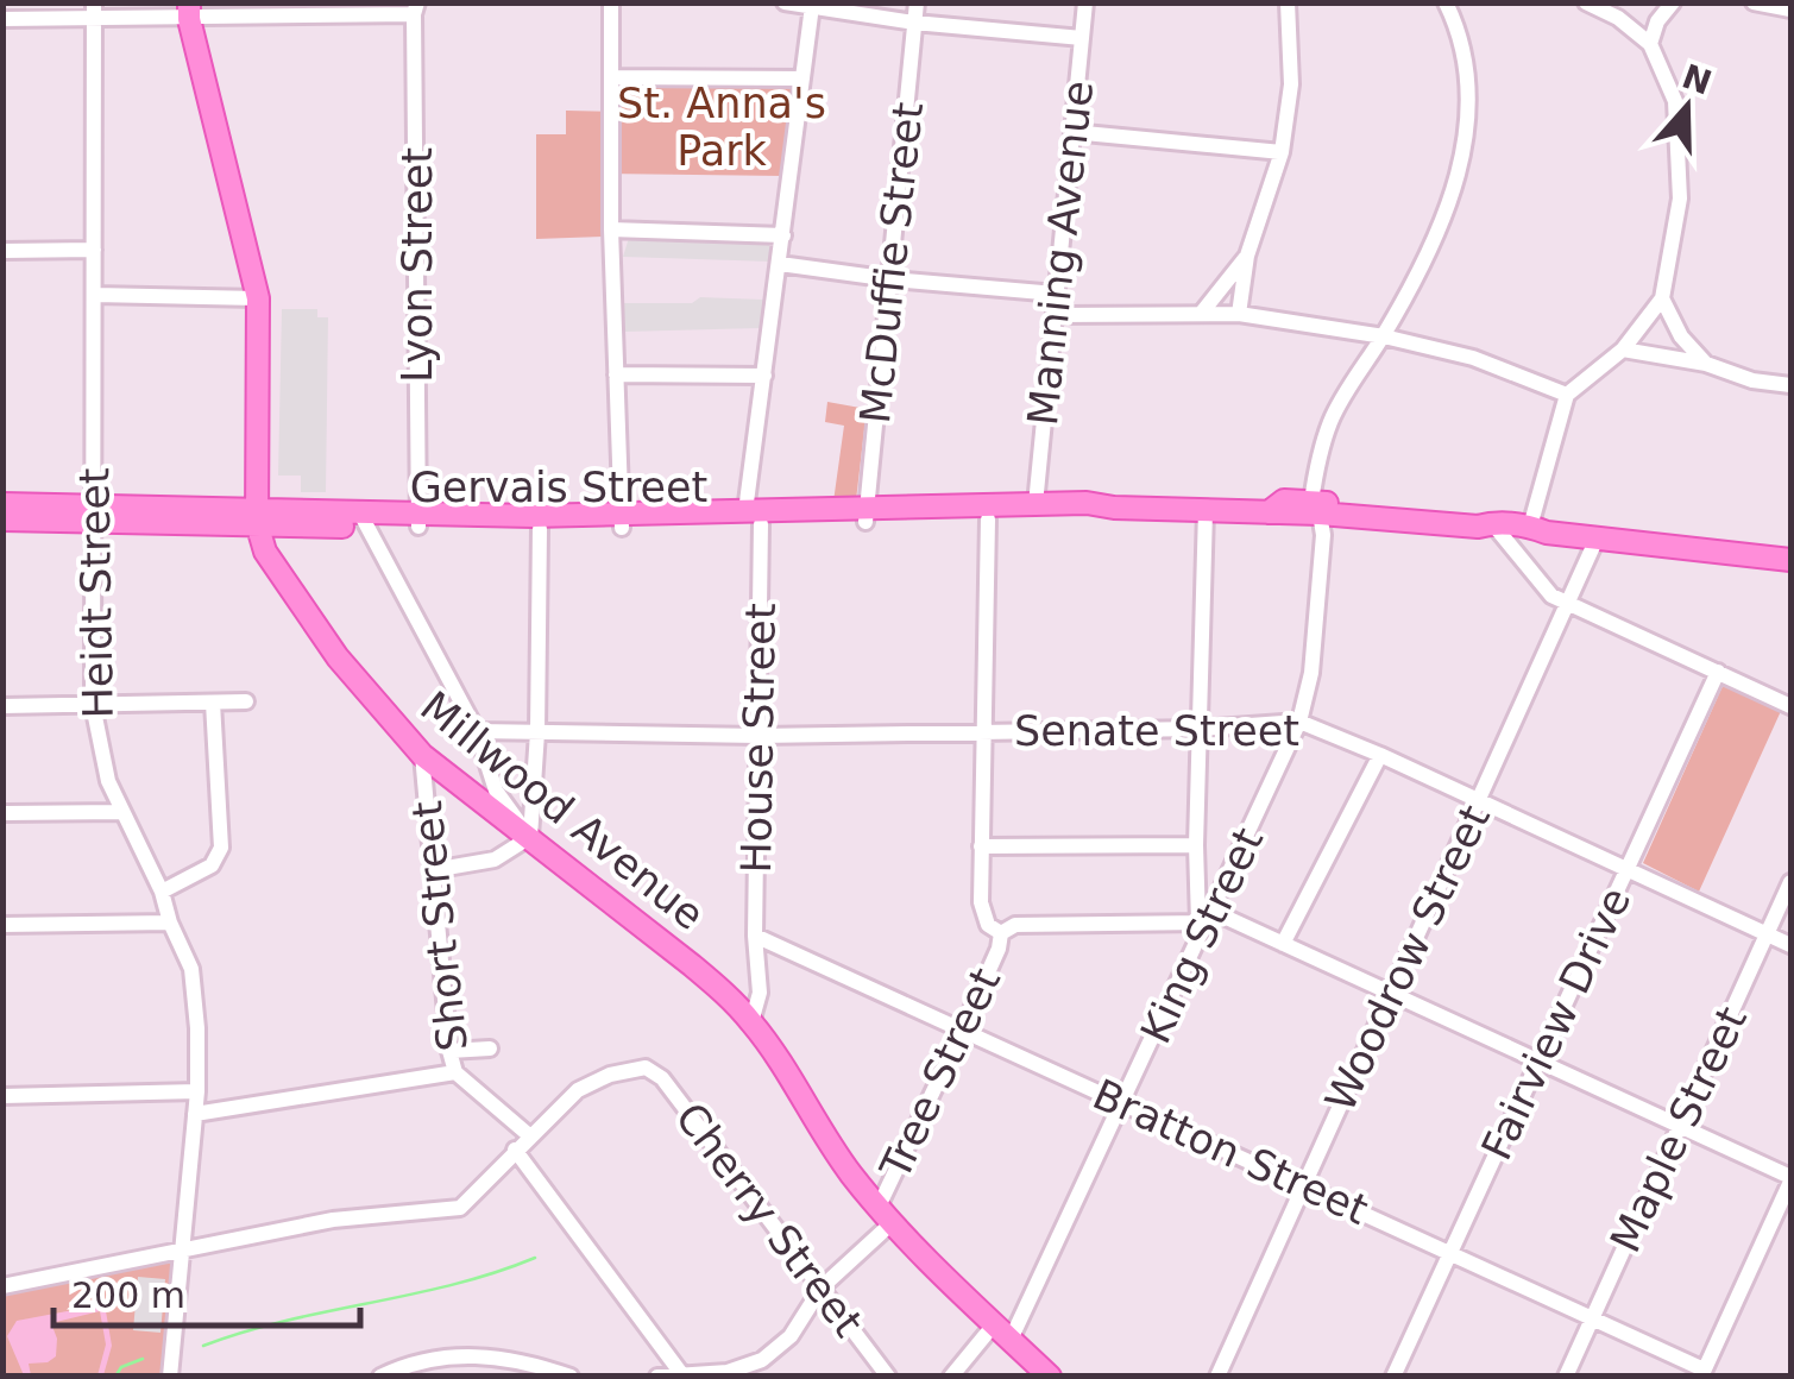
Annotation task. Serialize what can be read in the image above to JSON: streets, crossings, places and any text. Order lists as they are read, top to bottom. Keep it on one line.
{"streets":{"main road":["Gervais Street","Millwood Avenue"],"street":["Manning Avenue","McDuffie Street","Lyon Street","Heidt Street","Senate Street","House Street","Short Street","King Street","Woodrow Street","Fairview Drive","Tree Street","Maple Street","Bratton Street","Cherry Street"]},"crossings":[["Manning Avenue","Gervais Street"],["McDuffie Street","Gervais Street"],["Lyon Street","Gervais Street"],["Gervais Street","Heidt Street"],["Gervais Street","House Street"],["Gervais Street","Millwood Avenue"],["Gervais Street","King Street"],["Gervais Street","Woodrow Street"],["Gervais Street","Tree Street"],["Senate Street","House Street"],["Senate Street","King Street"],["Senate Street","Woodrow Street"],["Senate Street","Fairview Drive"],["Senate Street","Tree Street"],["Senate Street","Maple Street"],["House Street","Millwood Avenue"],["House Street","Bratton Street"],["Millwood Avenue","Short Street"],["Millwood Avenue","King Street"],["Millwood Avenue","Tree Street"],["Short Street","Cherry Street"],["King Street","Bratton Street"],["Woodrow Street","Bratton Street"],["Fairview Drive","Bratton Street"],["Tree Street","Bratton Street"],["Maple Street","Bratton Street"]],"parks":["St. Anna's Park"],"scale_bar":"200 m","north":"top"}
